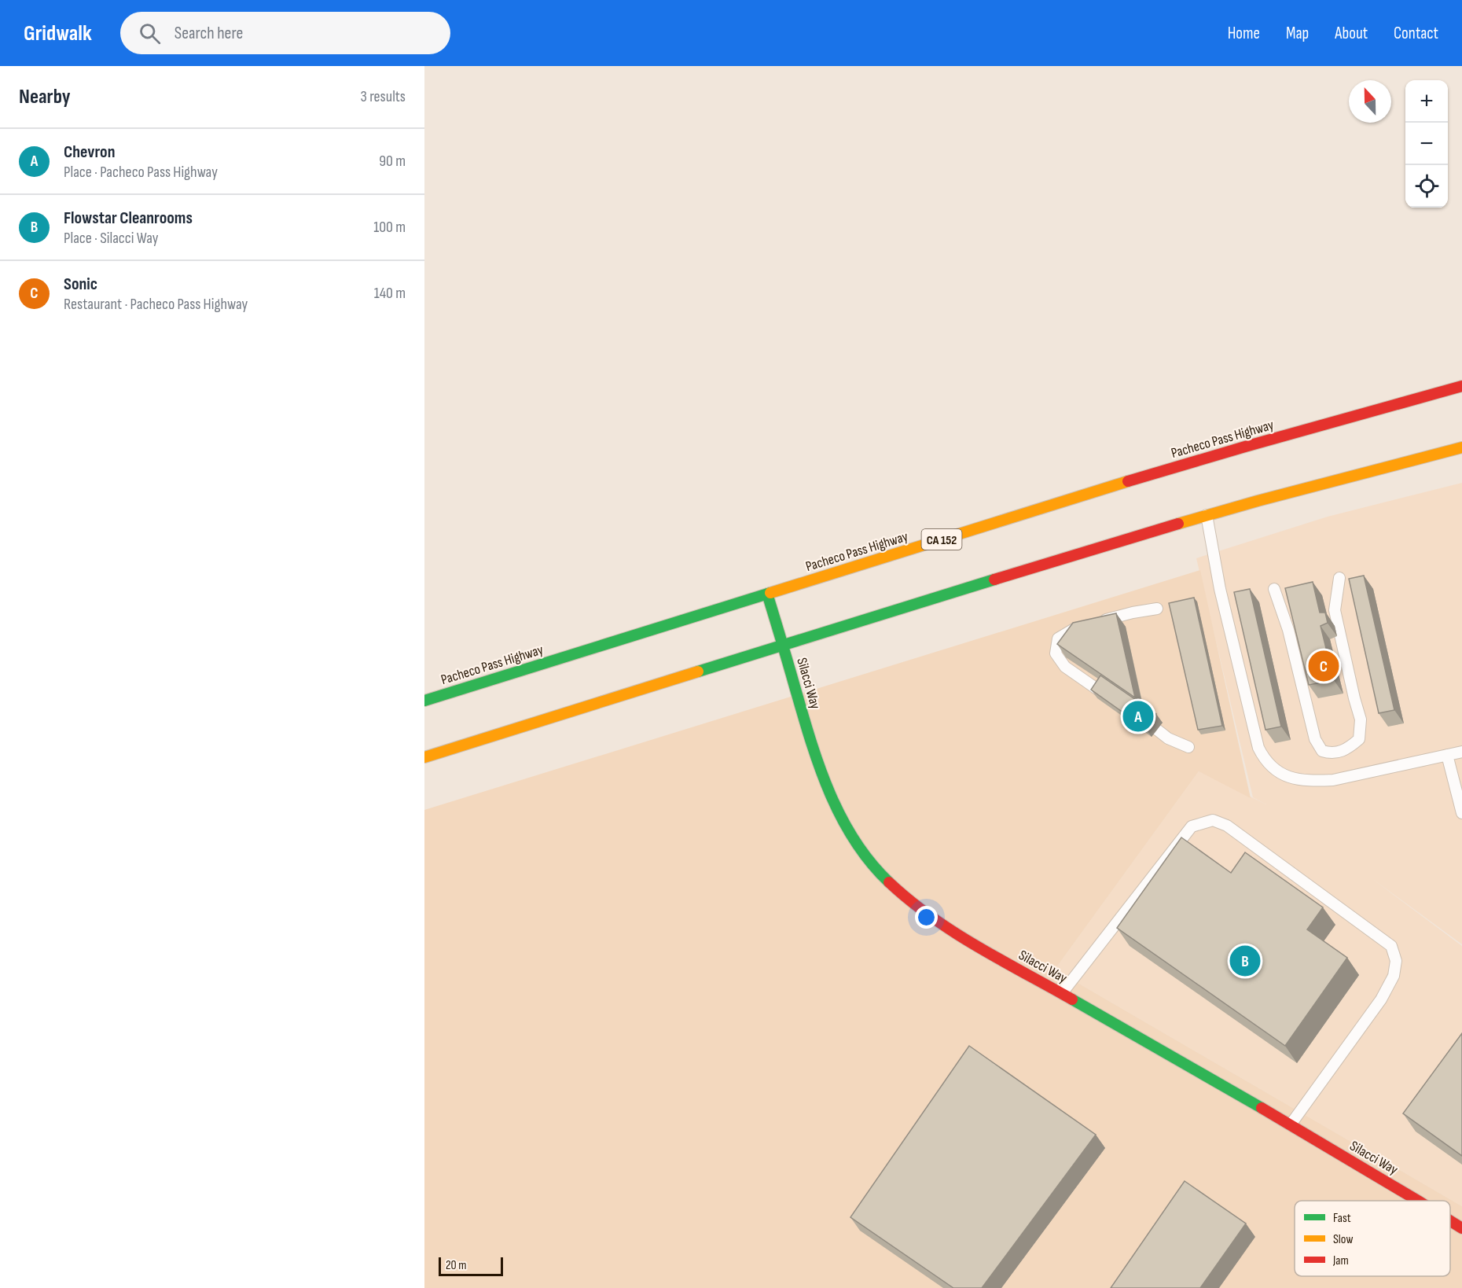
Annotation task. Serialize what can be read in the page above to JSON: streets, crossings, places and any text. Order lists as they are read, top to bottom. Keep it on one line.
{"streets":{"main road":["Pacheco Pass Highway","CA 152","Silacci Way"]},"crossings":[["Pacheco Pass Highway","Silacci Way"]],"legend":["Fast","Slow","Jam"],"scale_bar":"20 m","north":"top","page":{"header":"Gridwalk","search":"Search here","nav":["Home","Map","About","Contact"],"heading":["Nearby","3 results"],"map_buttons":["+","−"],"list":[{"mark":"A","name":"Chevron","note":"Place · Pacheco Pass Highway","value":"90 m"},{"mark":"B","name":"Flowstar Cleanrooms","note":"Place · Silacci Way","value":"100 m"},{"mark":"C","name":"Sonic","note":"Restaurant · Pacheco Pass Highway","value":"140 m"}],"pins":["C","A","B"],"scale":"20 m"}}
